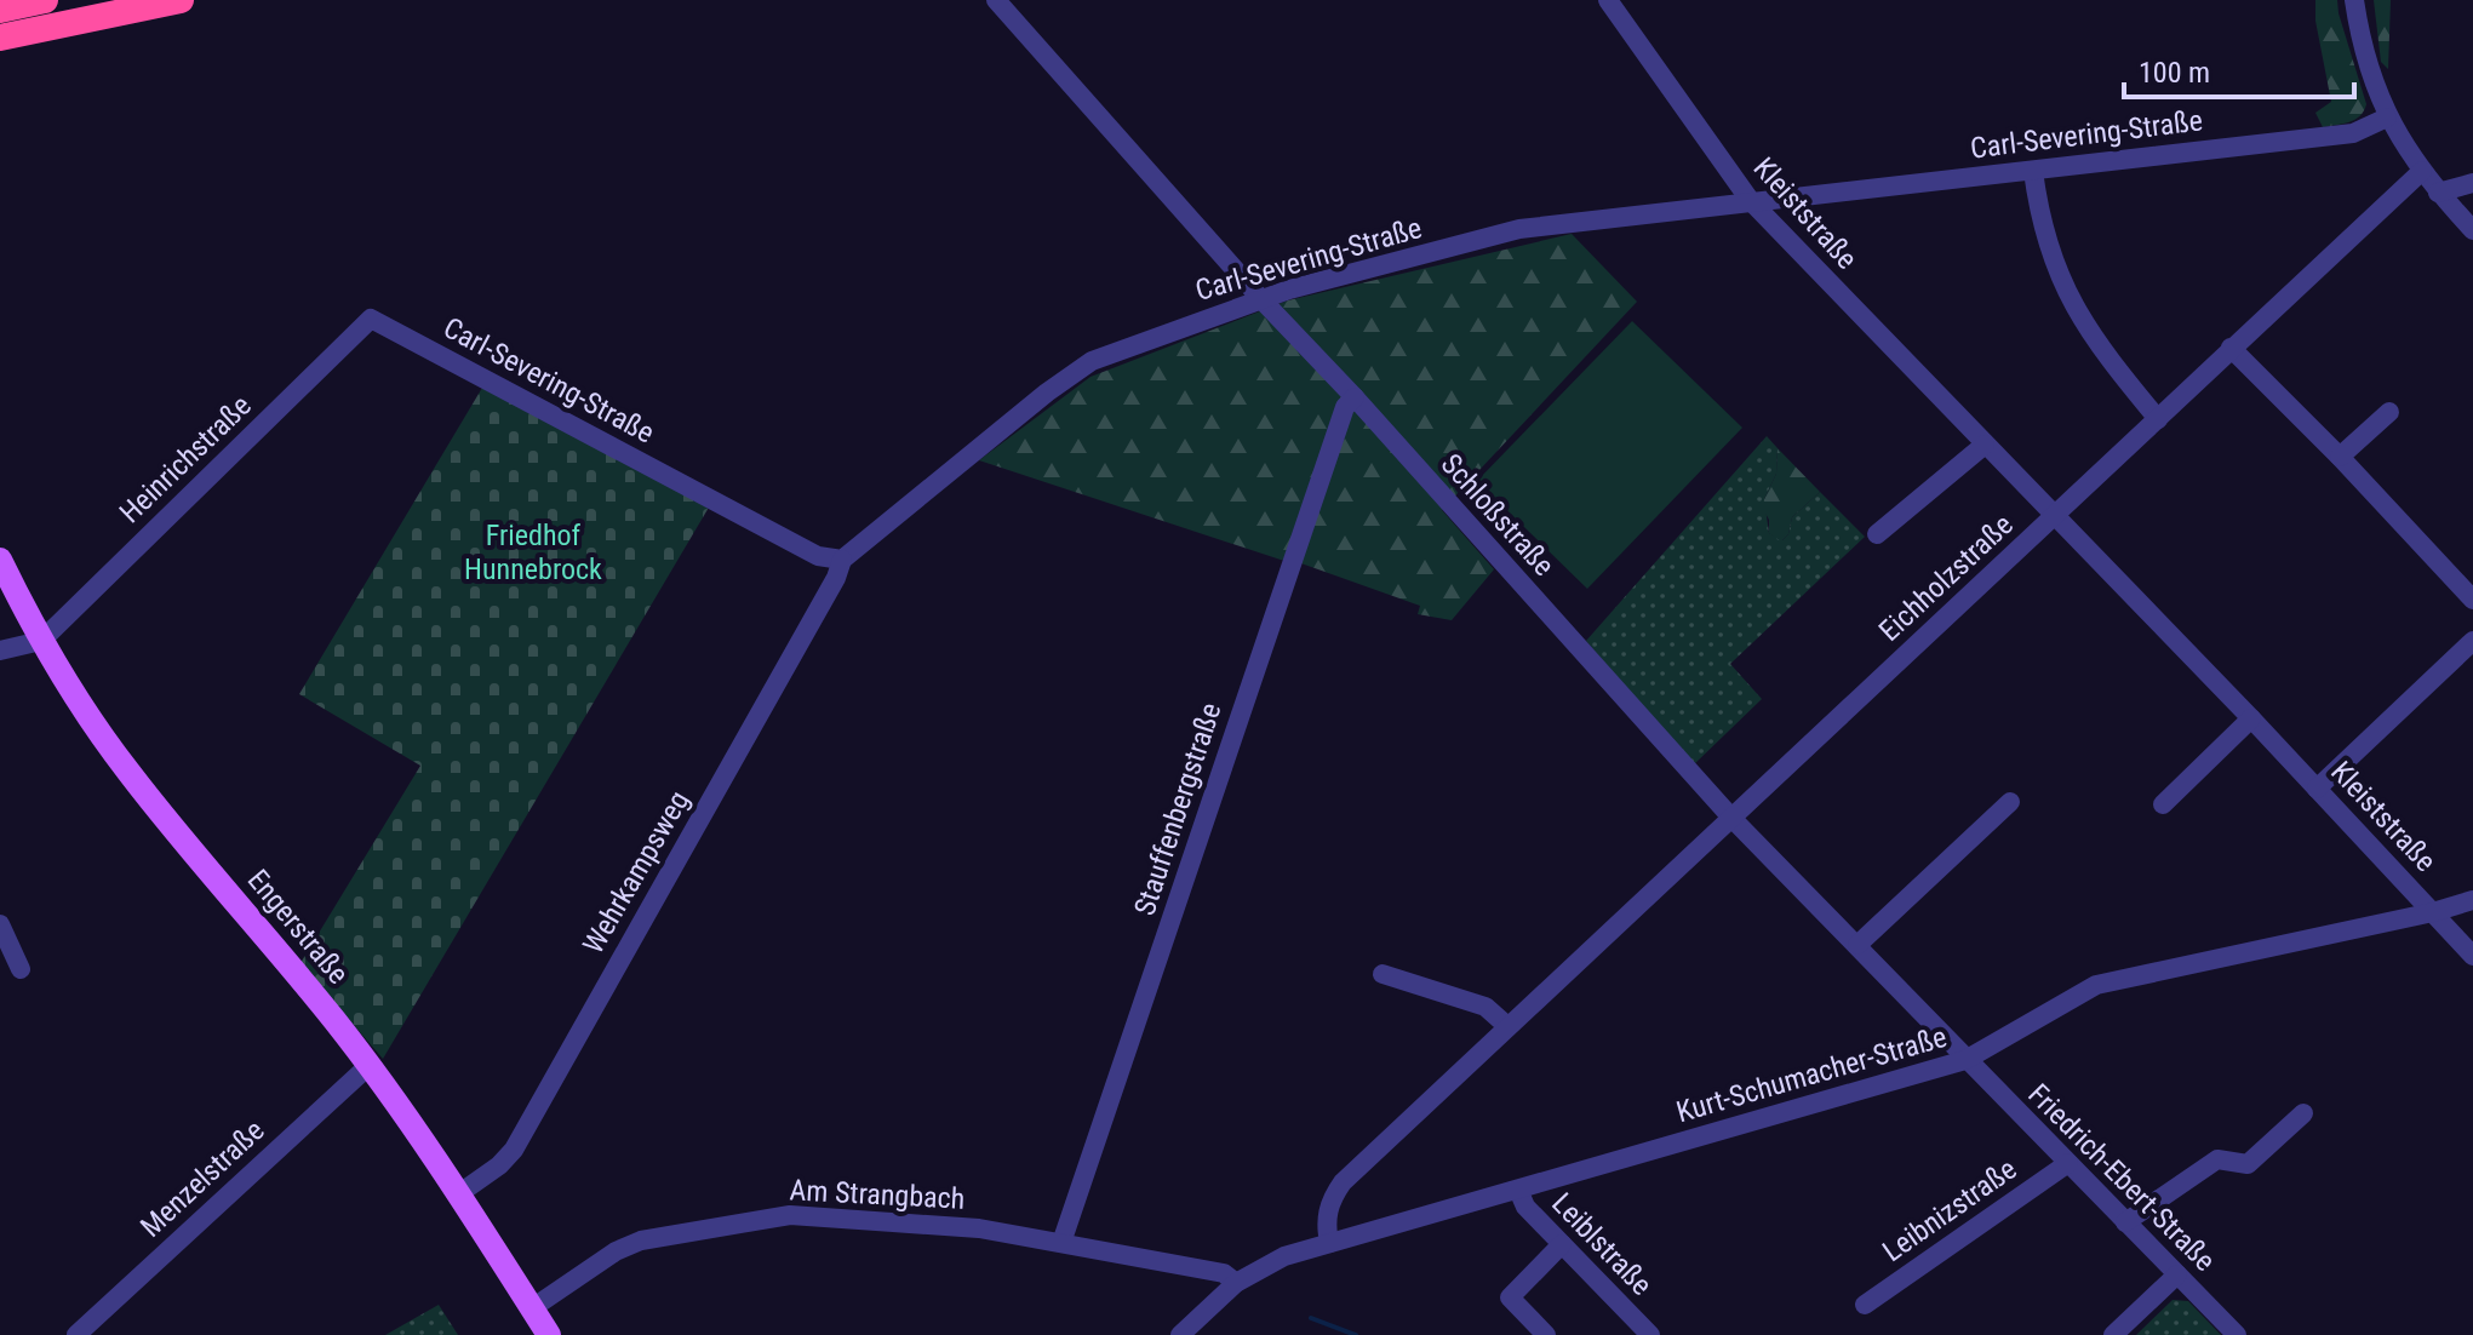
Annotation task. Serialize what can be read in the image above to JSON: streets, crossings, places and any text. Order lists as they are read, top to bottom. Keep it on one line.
{"streets":{"main road":["Engerstraße"],"street":["Carl-Severing-Straße","Kleiststraße","Heinrichstraße","Schloßstraße","Eichholzstraße","Stauffenbergstraße","Wehrkampsweg","Kurt-Schumacher-Straße","Friedrich-Ebert-Straße","Menzelstraße","Am Strangbach","Leibnizstraße","Leiblstraße"]},"crossings":[["Carl-Severing-Straße","Kleiststraße"],["Carl-Severing-Straße","Heinrichstraße"],["Carl-Severing-Straße","Schloßstraße"],["Carl-Severing-Straße","Wehrkampsweg"],["Kleiststraße","Eichholzstraße"],["Kleiststraße","Kurt-Schumacher-Straße"],["Heinrichstraße","Engerstraße"],["Schloßstraße","Eichholzstraße"],["Schloßstraße","Stauffenbergstraße"],["Schloßstraße","Kurt-Schumacher-Straße"],["Schloßstraße","Friedrich-Ebert-Straße"],["Eichholzstraße","Kurt-Schumacher-Straße"],["Stauffenbergstraße","Am Strangbach"],["Wehrkampsweg","Engerstraße"],["Engerstraße","Menzelstraße"],["Engerstraße","Am Strangbach"],["Kurt-Schumacher-Straße","Friedrich-Ebert-Straße"],["Kurt-Schumacher-Straße","Am Strangbach"],["Kurt-Schumacher-Straße","Leiblstraße"],["Friedrich-Ebert-Straße","Leibnizstraße"]],"parks":["Friedhof Hunnebrock"],"scale_bar":"100 m"}
